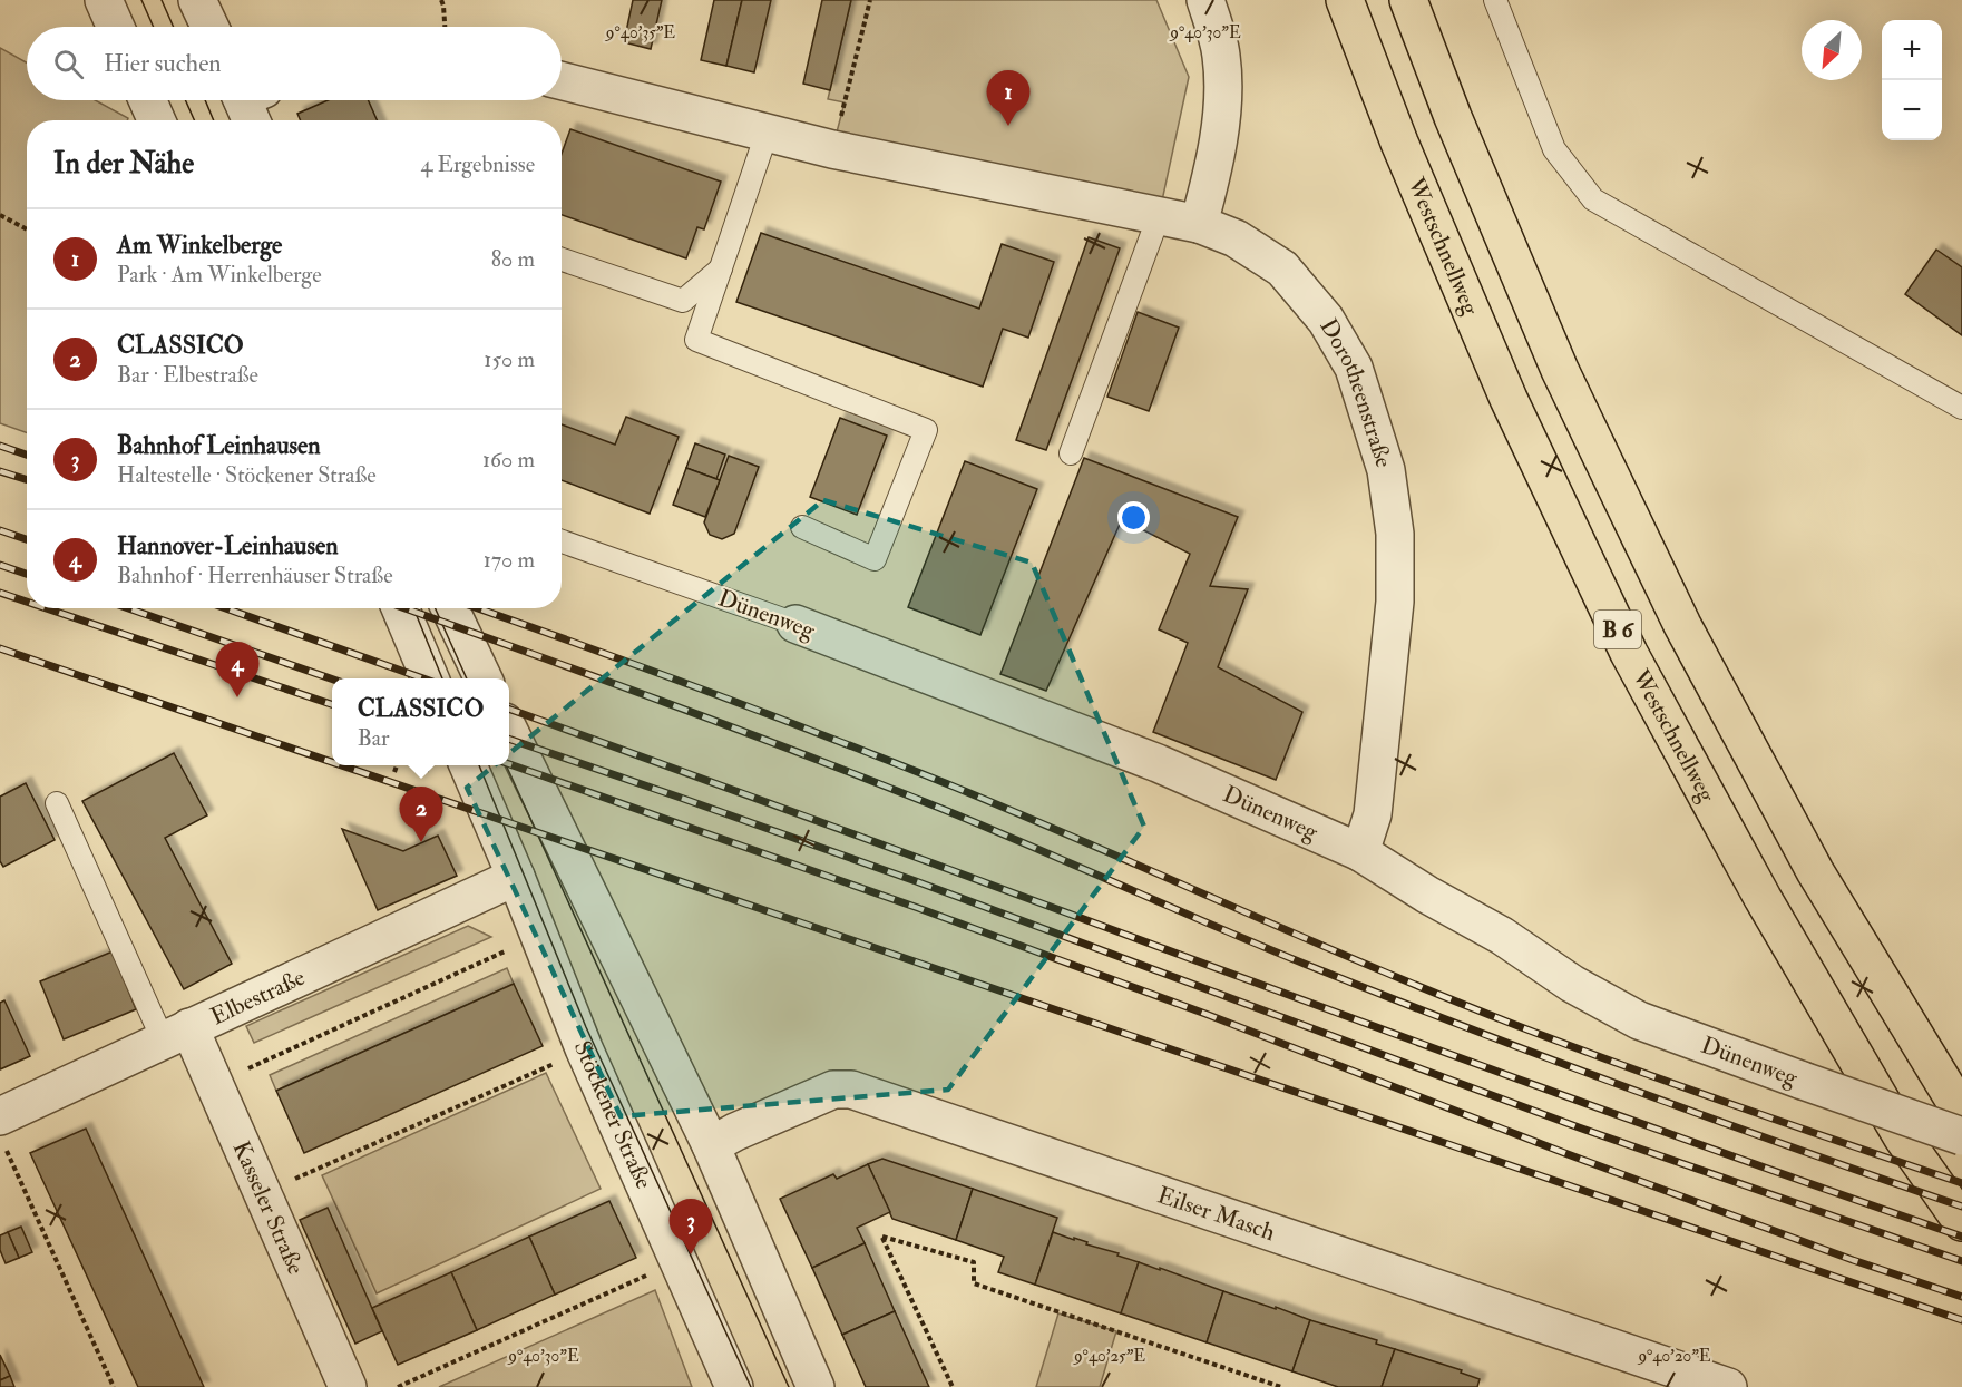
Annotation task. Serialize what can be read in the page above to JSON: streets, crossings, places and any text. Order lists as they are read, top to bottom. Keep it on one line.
{"streets":{"highway":["Westschnellweg","B 6"],"street":["Dorotheenstraße","Dünenweg","Elbestraße","Stöckener Straße","Kasseler Straße","Eilser Masch"]},"crossings":[["Dorotheenstraße","Dünenweg"],["Elbestraße","Stöckener Straße"],["Elbestraße","Kasseler Straße"]],"north":"bottom left","page":{"map_buttons":["+","−"],"search":"Hier suchen","pins":["1","4","2","3"],"heading":["In der Nähe","4 Ergebnisse"],"list":[{"mark":"1","name":"Am Winkelberge","note":"Park · Am Winkelberge","value":"80 m"},{"mark":"2","name":"CLASSICO","note":"Bar · Elbestraße","value":"150 m"},{"mark":"3","name":"Bahnhof Leinhausen","note":"Haltestelle · Stöckener Straße","value":"160 m"},{"mark":"4","name":"Hannover-Leinhausen","note":"Bahnhof · Herrenhäuser Straße","value":"170 m"}],"popup":["CLASSICO","Bar"]},"coordinates":["9°40'35\"E","9°40'30\"E","9°40'25\"E","9°40'20\"E"]}
